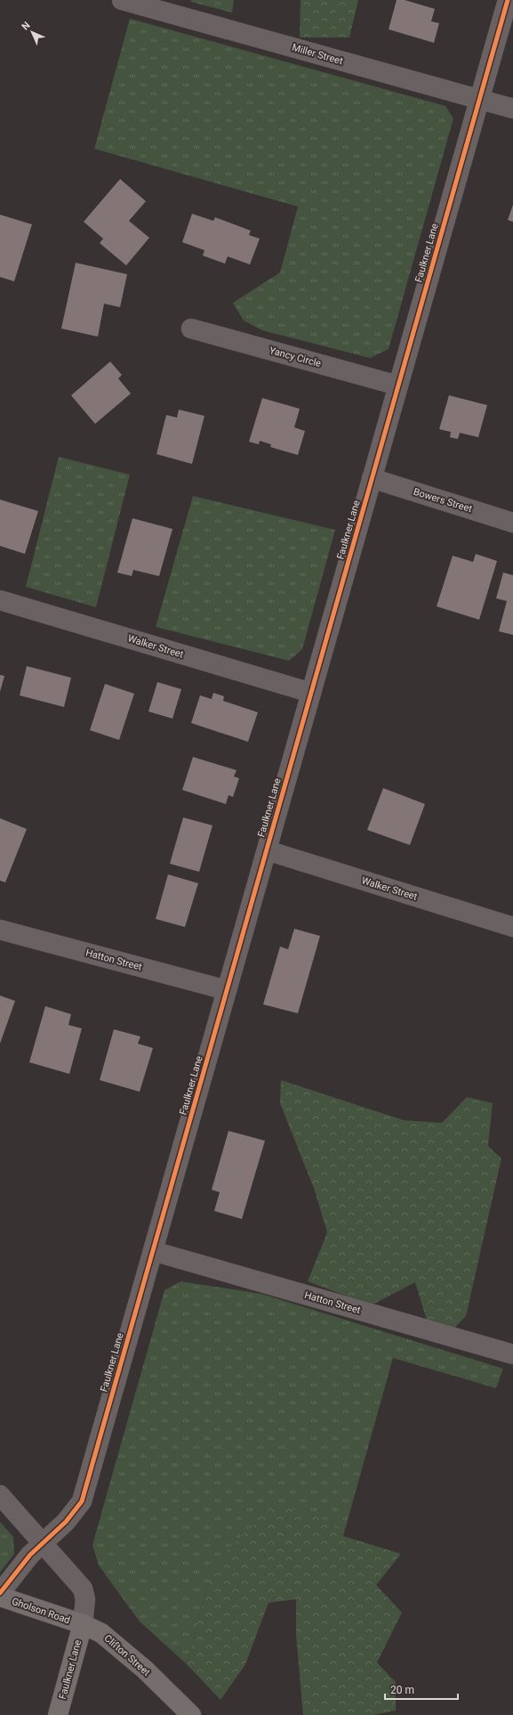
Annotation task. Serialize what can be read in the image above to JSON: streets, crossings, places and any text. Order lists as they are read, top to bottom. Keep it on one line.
{"streets":{"main road":["Faulkner Lane","Gholson Road","Clifton Street"],"street":["Miller Street","Yancy Circle","Bowers Street","Walker Street","Hatton Street"]},"crossings":[["Miller Street","Faulkner Lane"],["Faulkner Lane","Yancy Circle"],["Faulkner Lane","Bowers Street"],["Faulkner Lane","Walker Street"],["Faulkner Lane","Hatton Street"],["Faulkner Lane","Gholson Road"],["Faulkner Lane","Clifton Street"],["Gholson Road","Clifton Street"]],"scale_bar":"20 m","north":"top left"}
